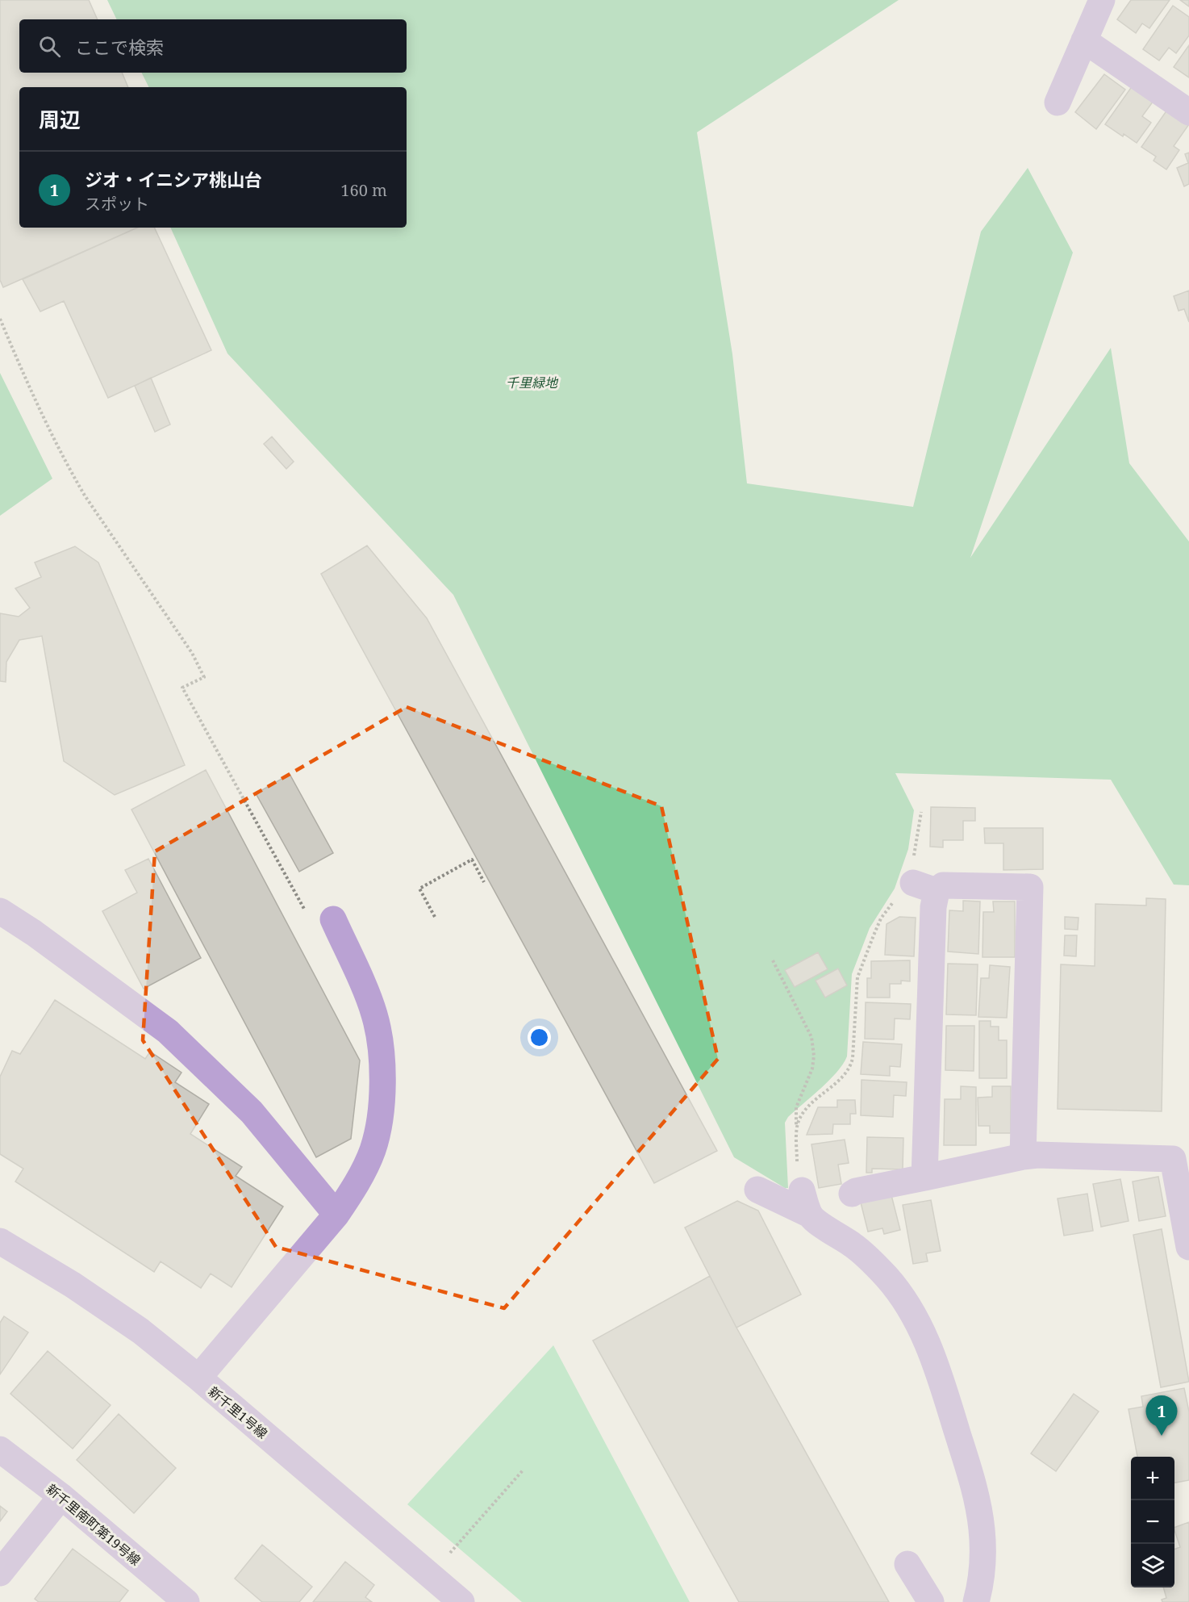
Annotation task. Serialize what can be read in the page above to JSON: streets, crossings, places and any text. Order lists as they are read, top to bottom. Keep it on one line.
{"streets":{"street":["新千里1号線","新千里南町第19号線"]},"parks":["千里緑地"],"page":{"search":"ここで検索","heading":"周辺","list":[{"mark":"1","name":"ジオ・イニシア桃山台","note":"スポット","value":"160 m"}],"pins":"1","map_buttons":["+","−"]}}
